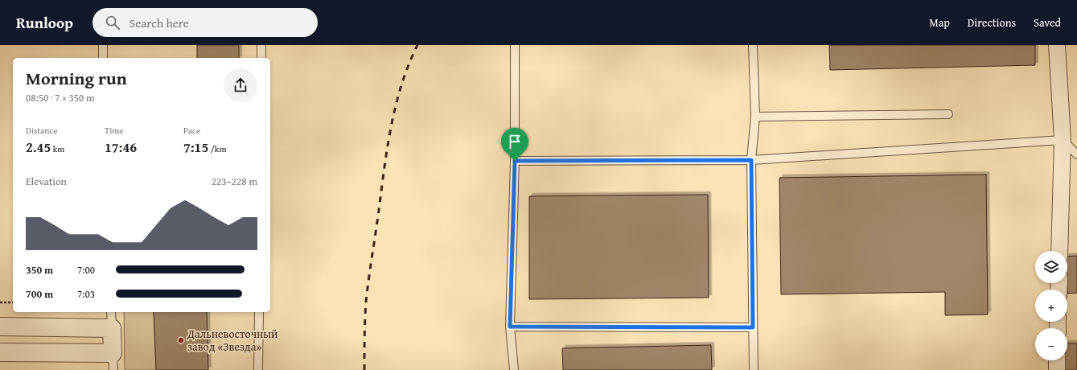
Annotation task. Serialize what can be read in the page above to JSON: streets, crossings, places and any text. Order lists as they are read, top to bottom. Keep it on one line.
{"places":["Дальневосточный завод «Звезда»"],"page":{"header":"Runloop","search":"Search here","nav":["Map","Directions","Saved"],"heading":["Morning run","08:50 · 7 × 350 m"],"stats":[["Distance","2.45 km"],["Time","17:46"],["Pace","7:15 /km"]],"chart":["Elevation","223–228 m"],"map_buttons":["+","−"],"list":[{"name":"350 m","note":"7:00"},{"name":"700 m","note":"7:03"}]}}
